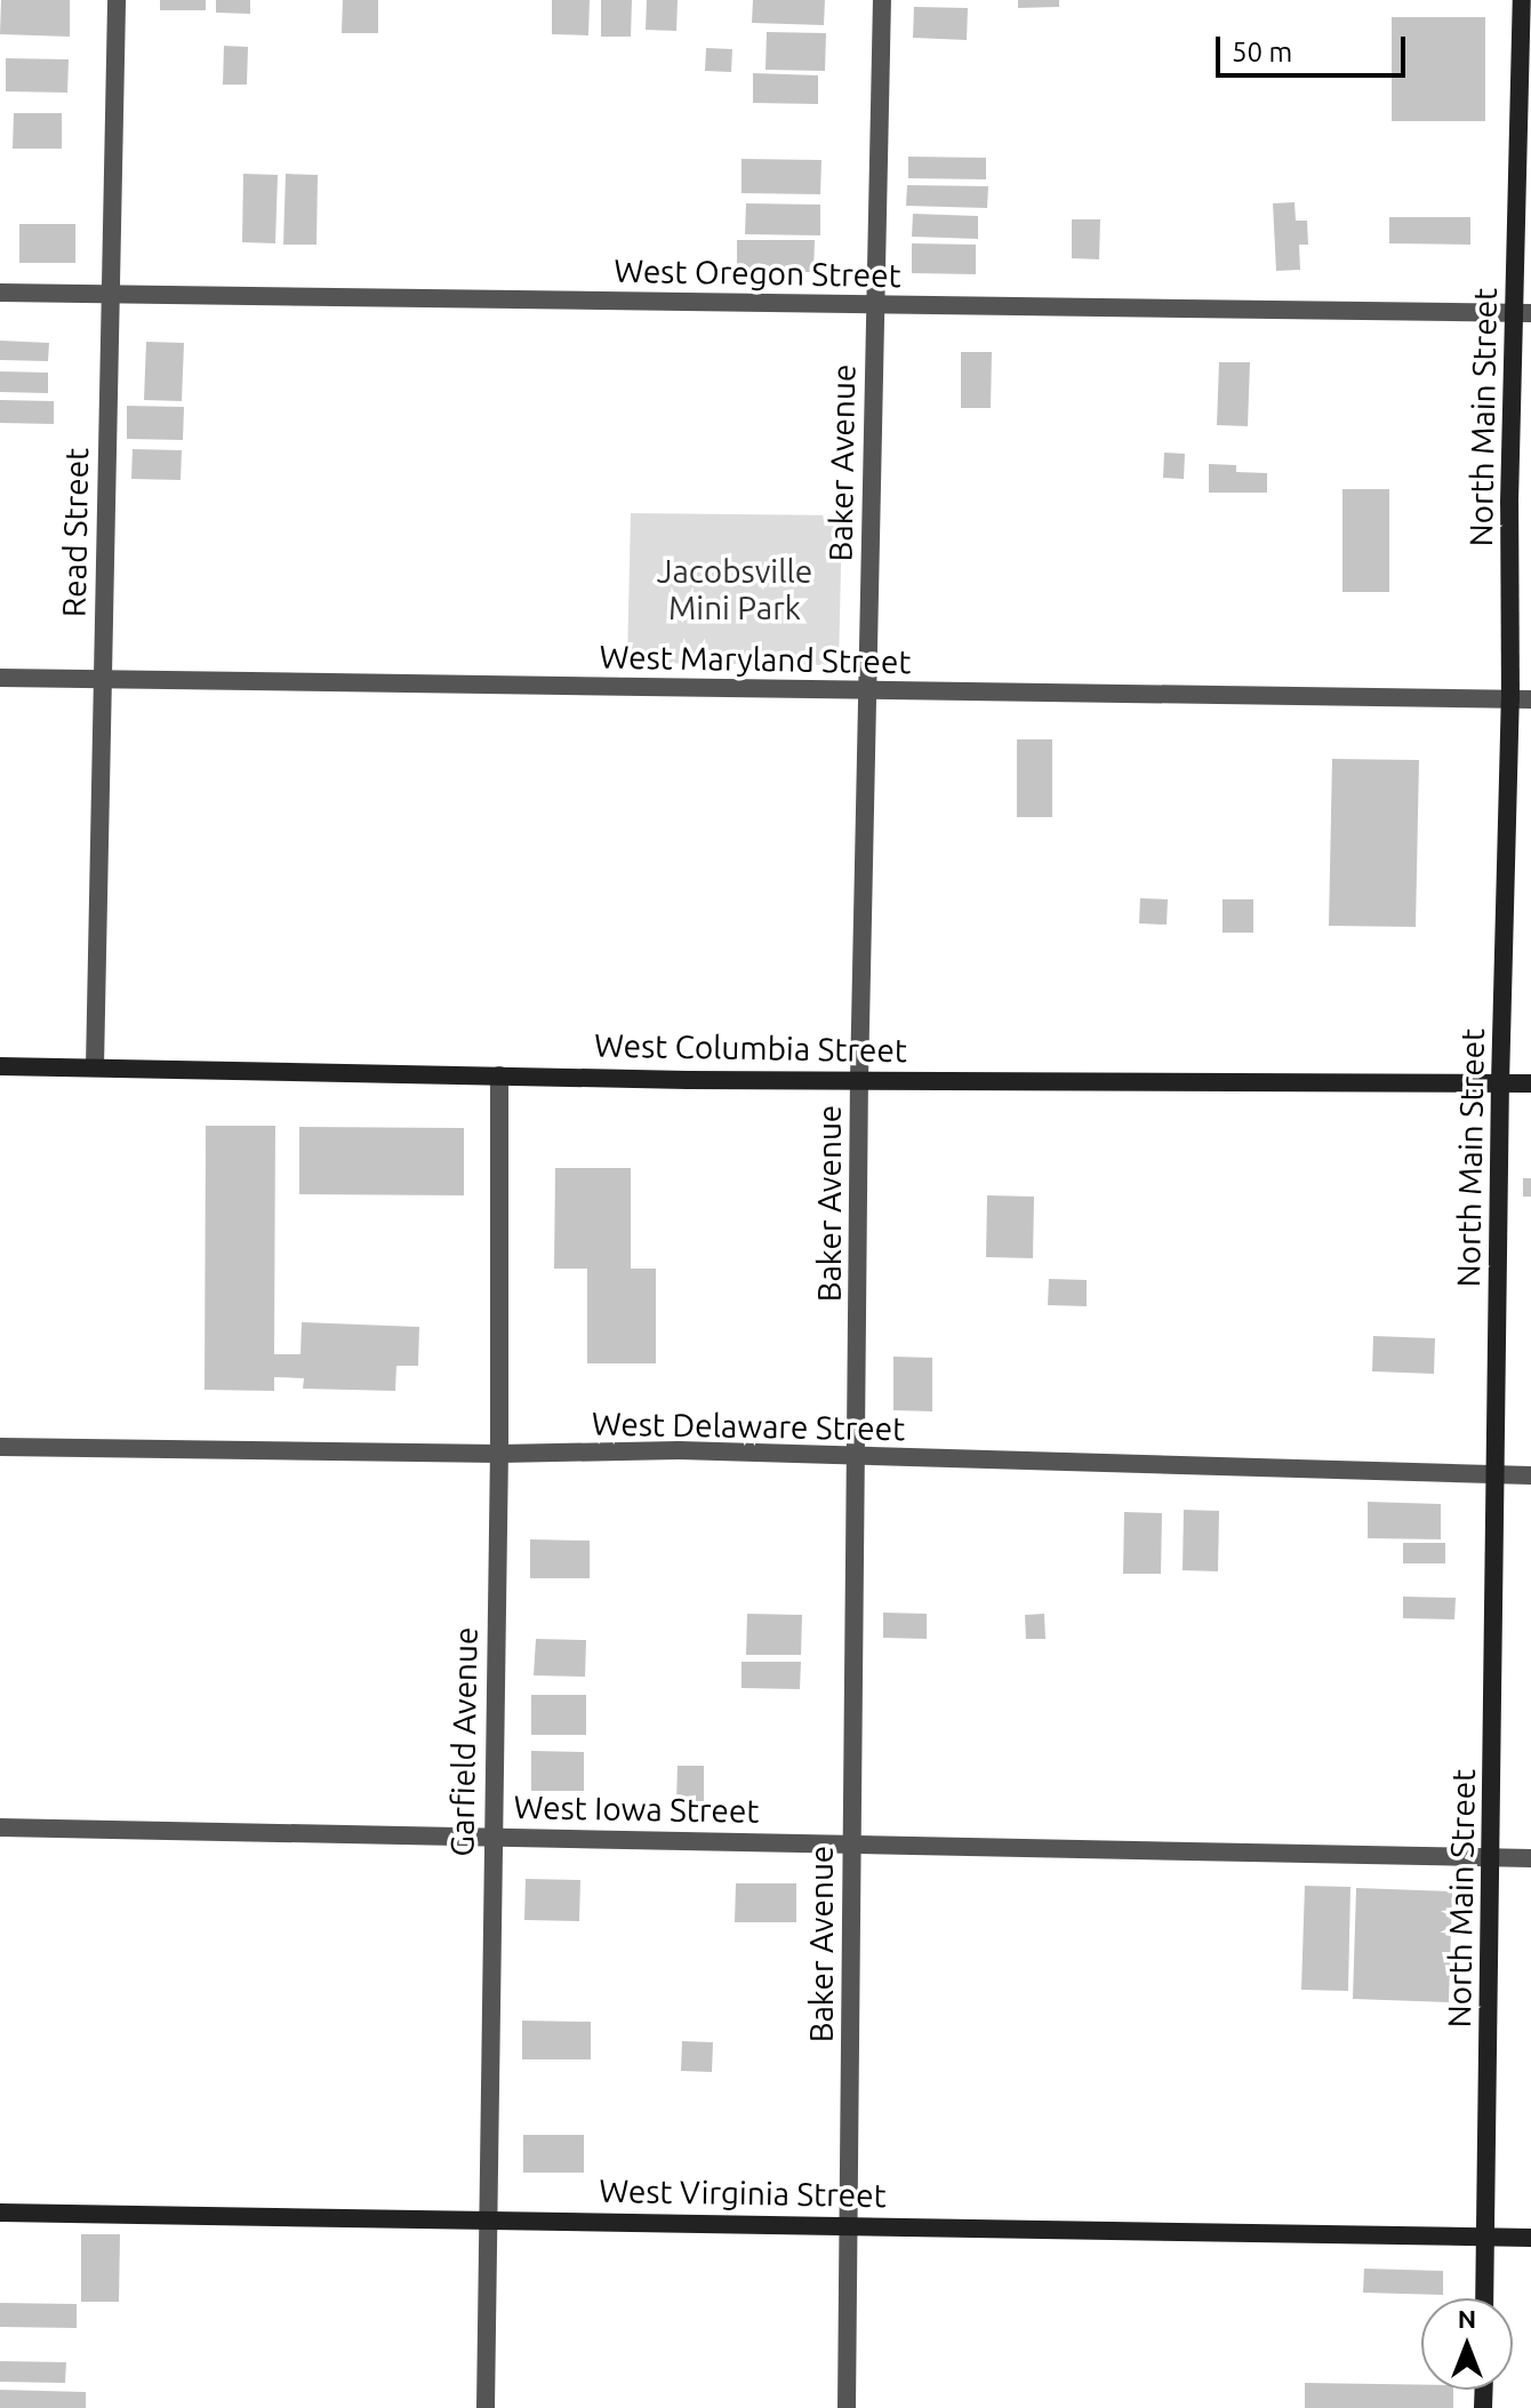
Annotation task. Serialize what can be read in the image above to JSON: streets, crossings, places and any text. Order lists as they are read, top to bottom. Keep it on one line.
{"streets":{"street":["West Oregon Street","North Main Street","Baker Avenue","Read Street","West Maryland Street","West Columbia Street","West Delaware Street","Garfield Avenue","West Iowa Street","West Virginia Street"]},"crossings":[["West Oregon Street","North Main Street"],["West Oregon Street","Baker Avenue"],["West Oregon Street","Read Street"],["North Main Street","West Maryland Street"],["North Main Street","West Columbia Street"],["North Main Street","West Delaware Street"],["North Main Street","West Iowa Street"],["North Main Street","West Virginia Street"],["Baker Avenue","West Maryland Street"],["Baker Avenue","West Columbia Street"],["Baker Avenue","West Delaware Street"],["Baker Avenue","West Iowa Street"],["Baker Avenue","West Virginia Street"],["Read Street","West Maryland Street"],["Read Street","West Columbia Street"],["West Columbia Street","Garfield Avenue"],["West Delaware Street","Garfield Avenue"],["Garfield Avenue","West Iowa Street"],["Garfield Avenue","West Virginia Street"]],"parks":["Jacobsville Mini Park"],"scale_bar":"50 m","north":"top"}
